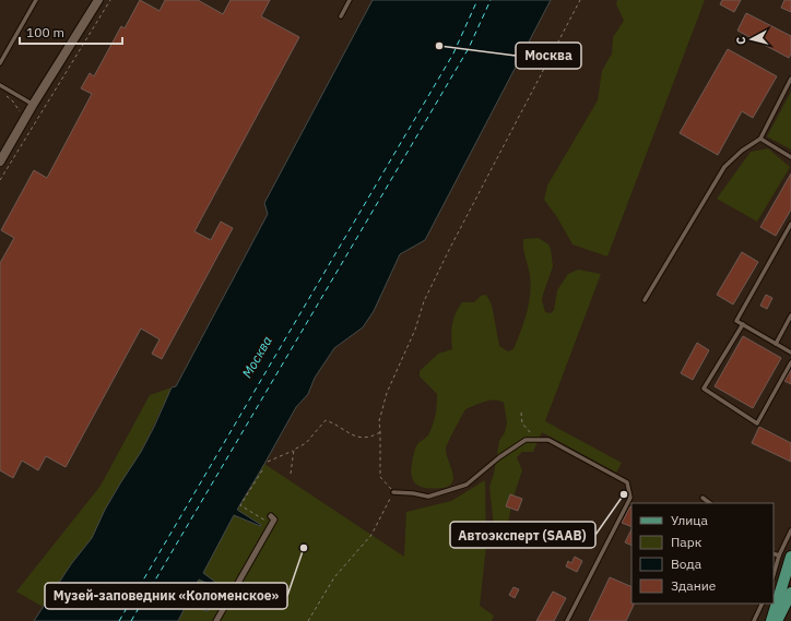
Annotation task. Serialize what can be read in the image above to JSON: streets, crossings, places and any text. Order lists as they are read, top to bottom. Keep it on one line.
{"water":["Москва"],"places":["Москва","Автоэксперт (SAAB)","Музей-заповедник «Коломенское»"],"legend":["Улица","Парк","Вода","Здание"],"scale_bar":"100 m","north":"left"}
